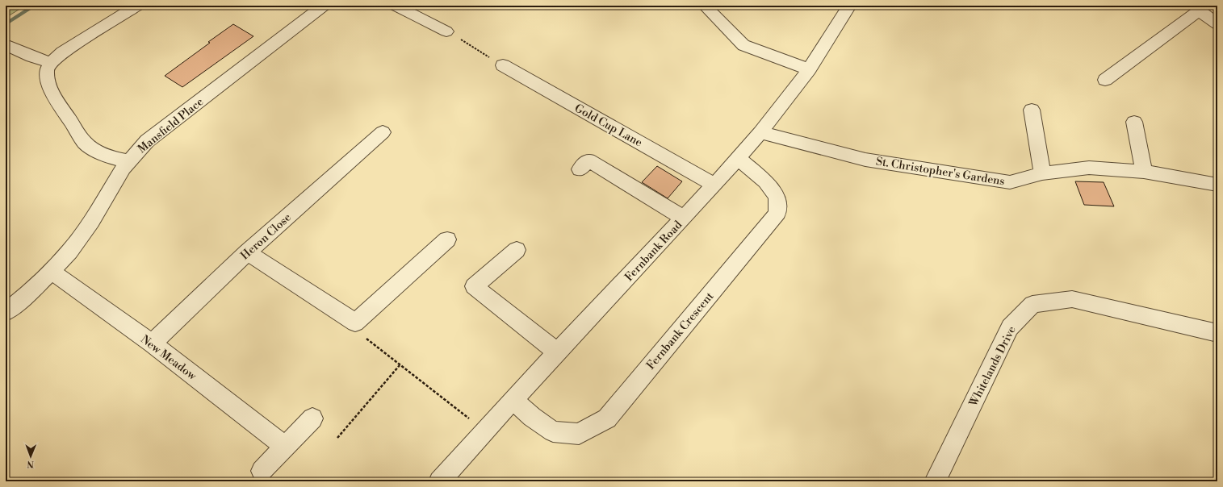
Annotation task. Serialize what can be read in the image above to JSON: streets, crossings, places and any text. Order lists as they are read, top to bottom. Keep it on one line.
{"streets":{"street":["Mansfield Place","Gold Cup Lane","St. Christopher's Gardens","Heron Close","Fernbank Road","Fernbank Crescent","New Meadow","Whitelands Drive"]},"crossings":[["Mansfield Place","New Meadow"],["Gold Cup Lane","Fernbank Road"],["St. Christopher's Gardens","Fernbank Road"],["Heron Close","New Meadow"],["Fernbank Road","Fernbank Crescent"]],"north":"bottom"}
